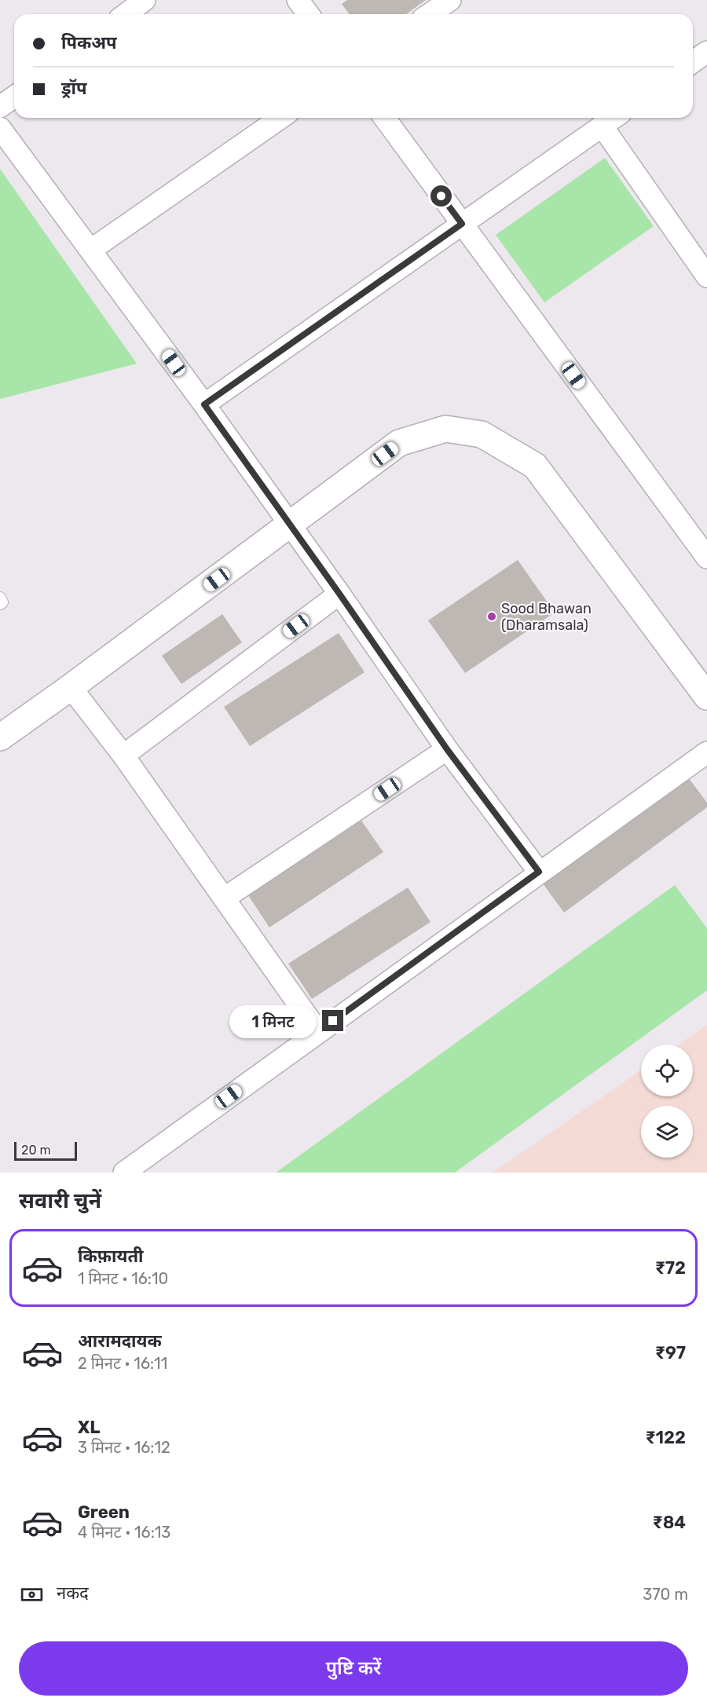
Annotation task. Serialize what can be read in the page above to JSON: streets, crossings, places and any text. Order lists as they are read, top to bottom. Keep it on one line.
{"places":["Sood Bhawan (Dharamsala)"],"scale_bar":"20 m","page":{"banner":["पिकअप","ड्रॉप"],"bubble":"1 मिनट","scale":"20 m","heading":"सवारी चुनें","list":[{"name":"किफ़ायती","note":"1 मिनट · 16:10","value":"₹72"},{"name":"आरामदायक","note":"2 मिनट · 16:11","value":"₹97"},{"name":"XL","note":"3 मिनट · 16:12","value":"₹122"},{"name":"Green","note":"4 मिनट · 16:13","value":"₹84"}],"pay":["नकद","370 m"],"buttons":"पुष्टि करें"}}
